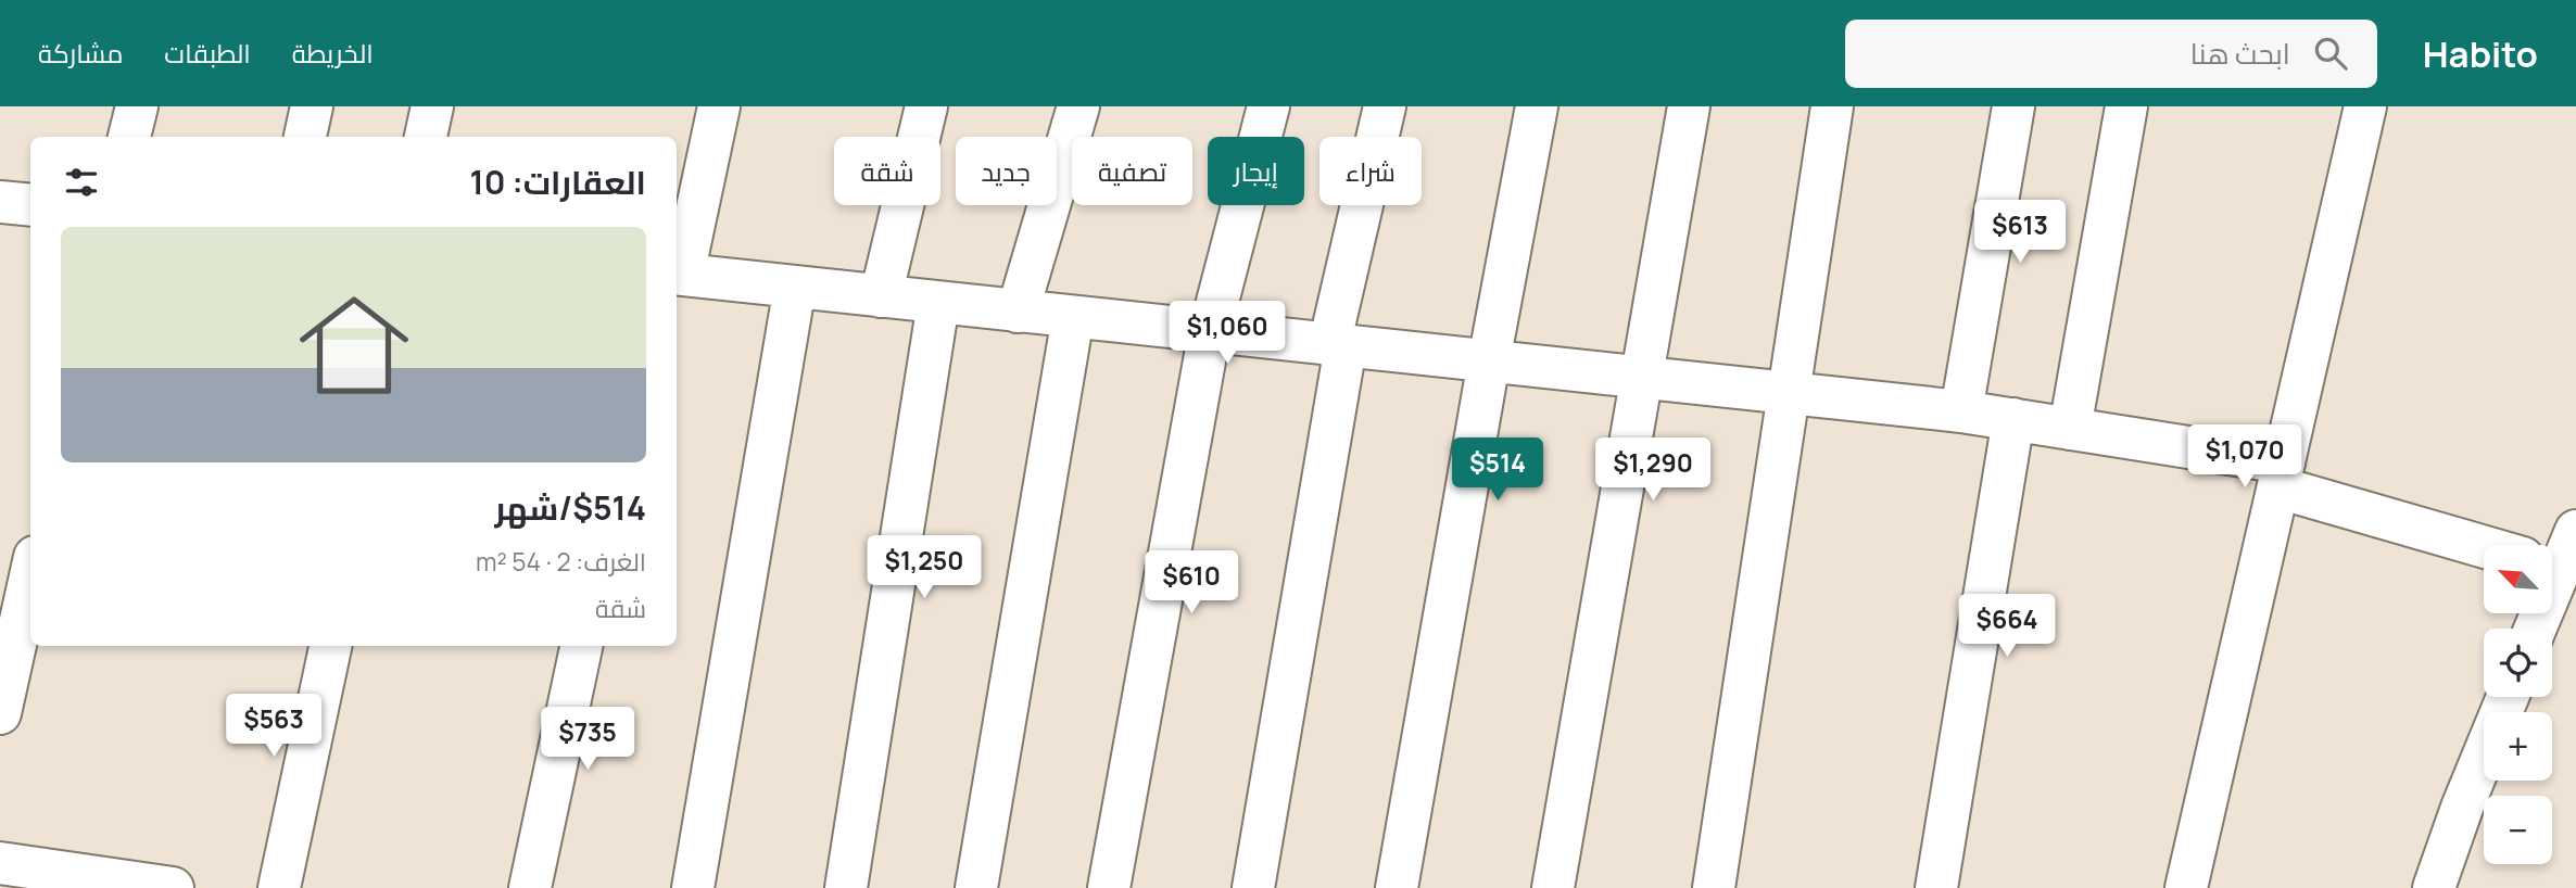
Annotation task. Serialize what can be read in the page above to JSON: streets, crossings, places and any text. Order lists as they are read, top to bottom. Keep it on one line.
{"north":"top left","page":{"header":"Habito","search":"ابحث هنا","nav":["الخريطة","الطبقات","مشاركة"],"chip":["شراء","إيجار","تصفية","جديد","شقة"],"heading":"العقارات: 10","price":["$613","$1,060","$1,070","$514","$1,290","$1,250","$610","$664","$563","$735"],"list":[{"name":"$514/شهر","note":"الغرف: 2 · 54 m² · شقة"}],"map_buttons":["+","−"]}}
